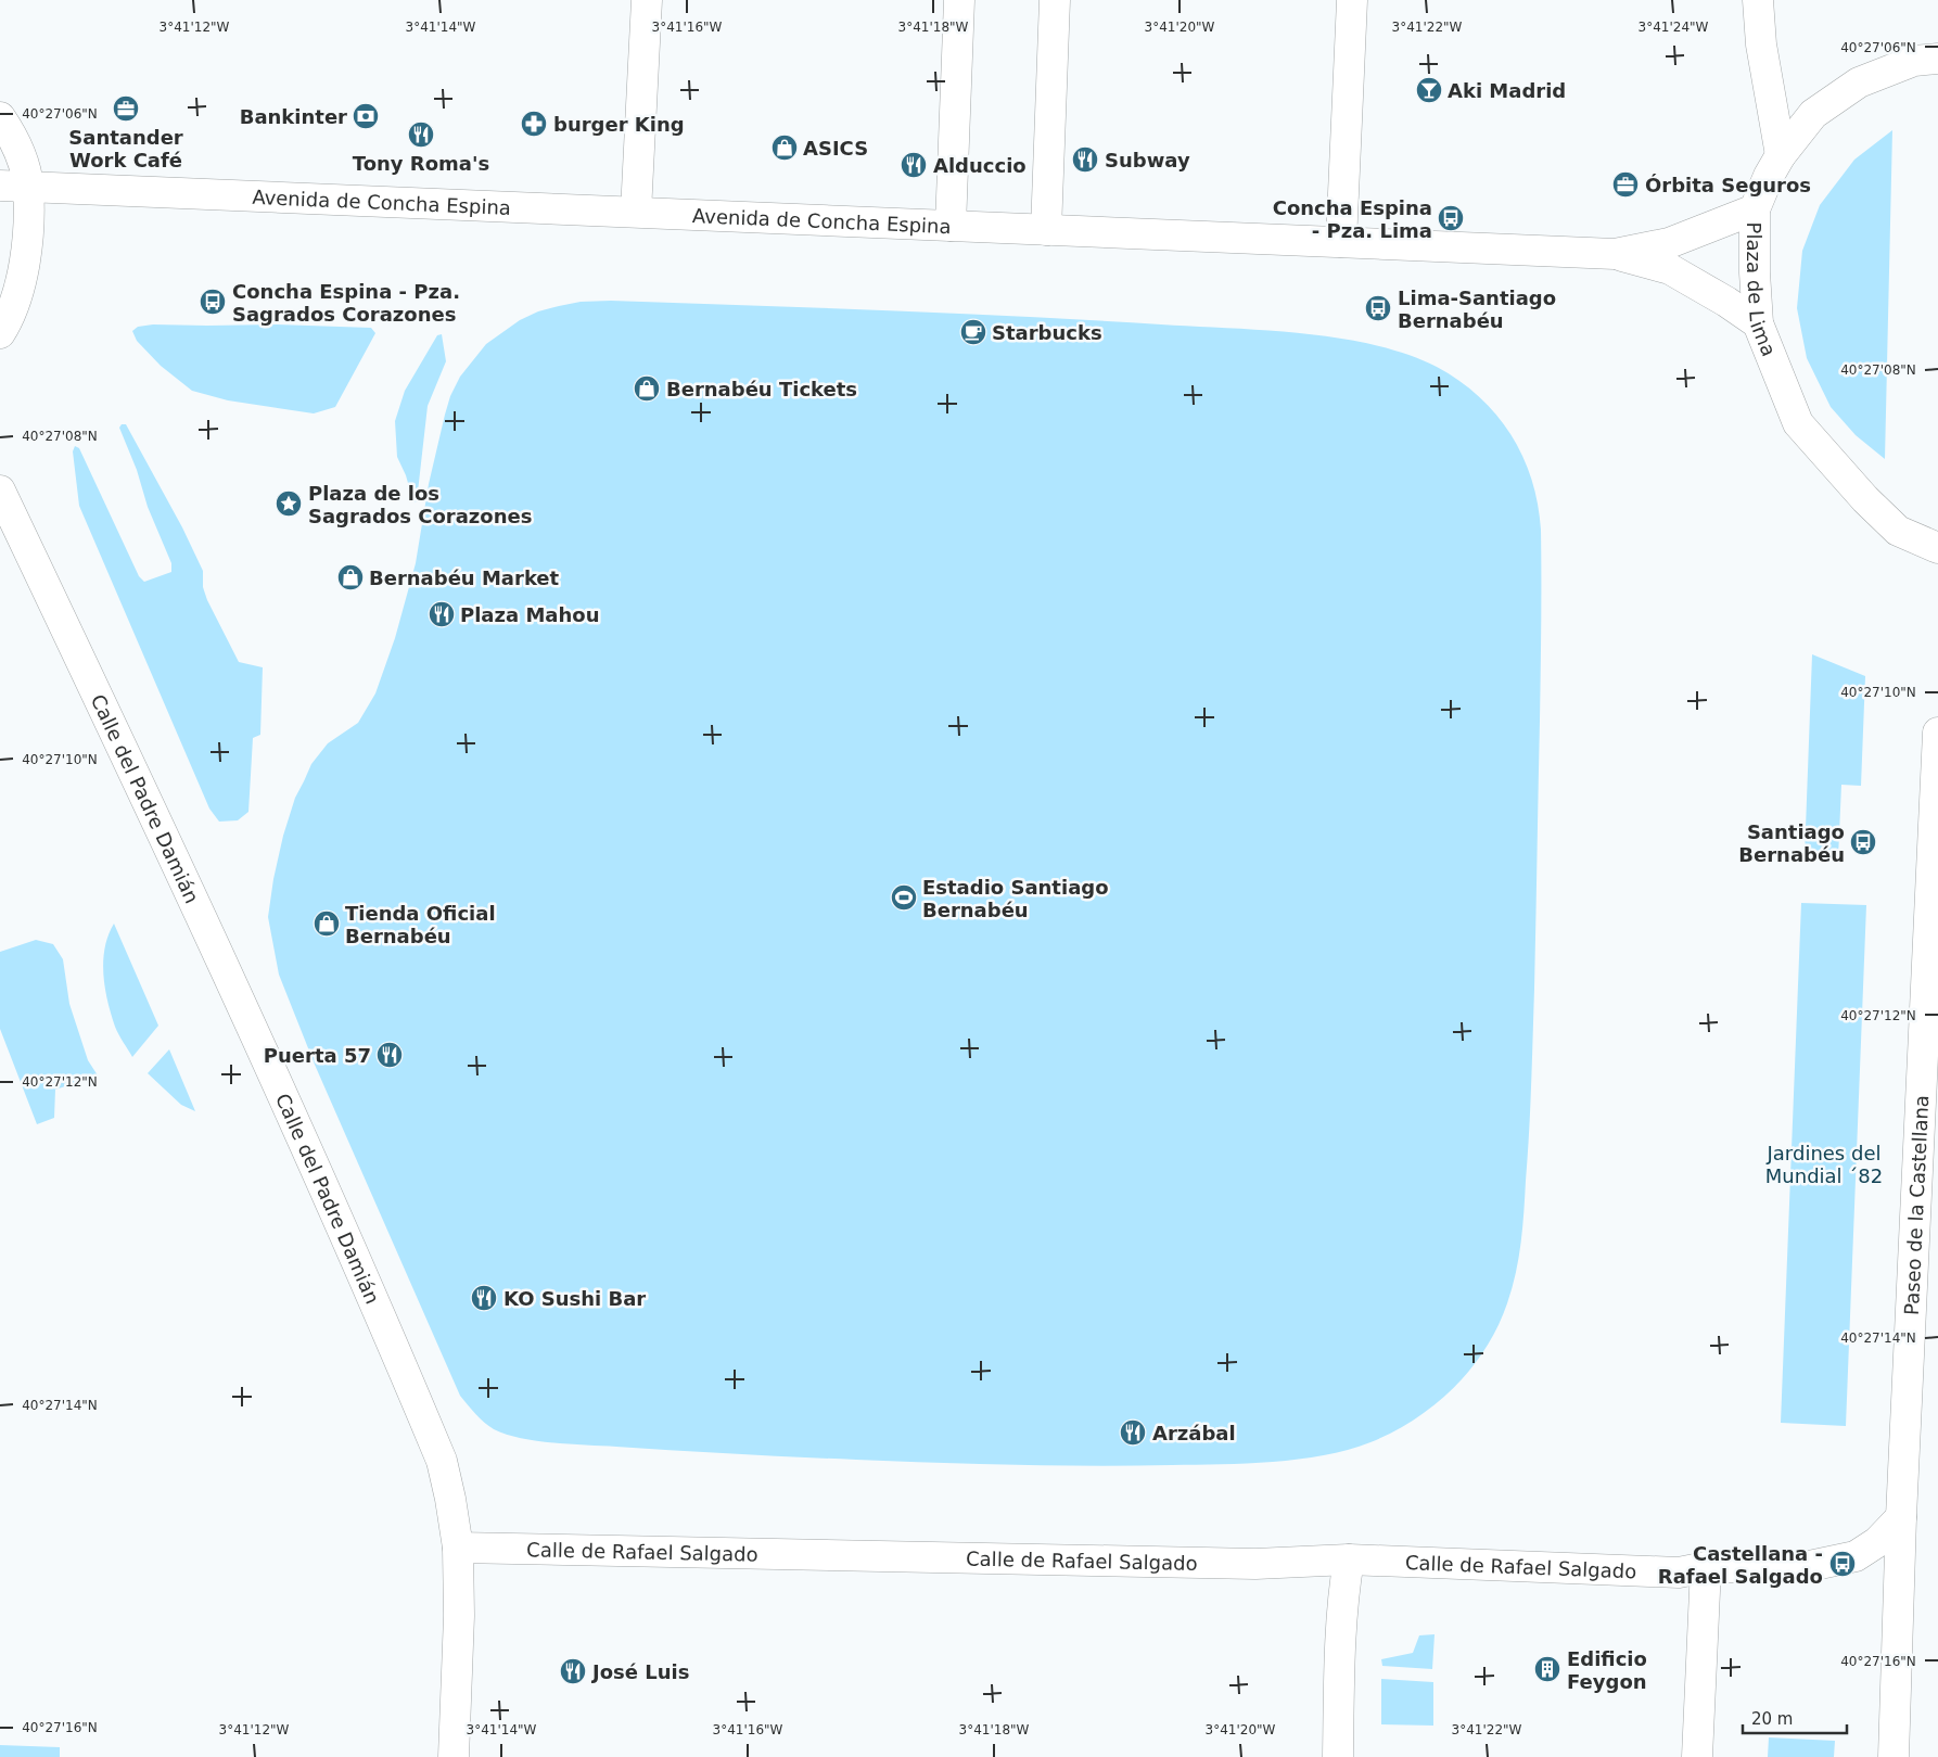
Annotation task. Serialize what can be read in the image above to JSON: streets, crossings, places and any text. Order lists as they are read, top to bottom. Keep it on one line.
{"streets":{"main road":["Avenida de Concha Espina","Plaza de Lima","Calle del Padre Damián","Paseo de la Castellana","Calle de Rafael Salgado"]},"crossings":[["Avenida de Concha Espina","Plaza de Lima"],["Calle del Padre Damián","Calle de Rafael Salgado"]],"parks":["Jardines del Mundial ´82"],"places":{"bar":["Aki Madrid"],"office":["Santander Work Café","Órbita Seguros"],"bank":["Bankinter"],"pharmacy":["burger King"],"restaurant":["Tony Roma's","Subway","Alduccio","Plaza Mahou","Puerta 57","KO Sushi Bar","Arzábal","José Luis"],"shop":["ASICS","Bernabéu Tickets","Bernabéu Market","Tienda Oficial Bernabéu"],"bus stop":["Concha Espina - Pza. Lima","Concha Espina - Pza. Sagrados Corazones","Lima-Santiago Bernabéu","Santiago Bernabéu","Castellana - Rafael Salgado"],"cafe":["Starbucks"],"place":["Plaza de los Sagrados Corazones"],"sports":["Estadio Santiago Bernabéu"],"building":["Edificio Feygon"]},"scale_bar":"20 m","coordinates":["3°41'12\"W","3°41'14\"W","3°41'16\"W","3°41'18\"W","3°41'20\"W","3°41'22\"W","3°41'24\"W","40°27'06\"N","40°27'08\"N","40°27'10\"N","40°27'12\"N","40°27'14\"N","40°27'16\"N"]}
